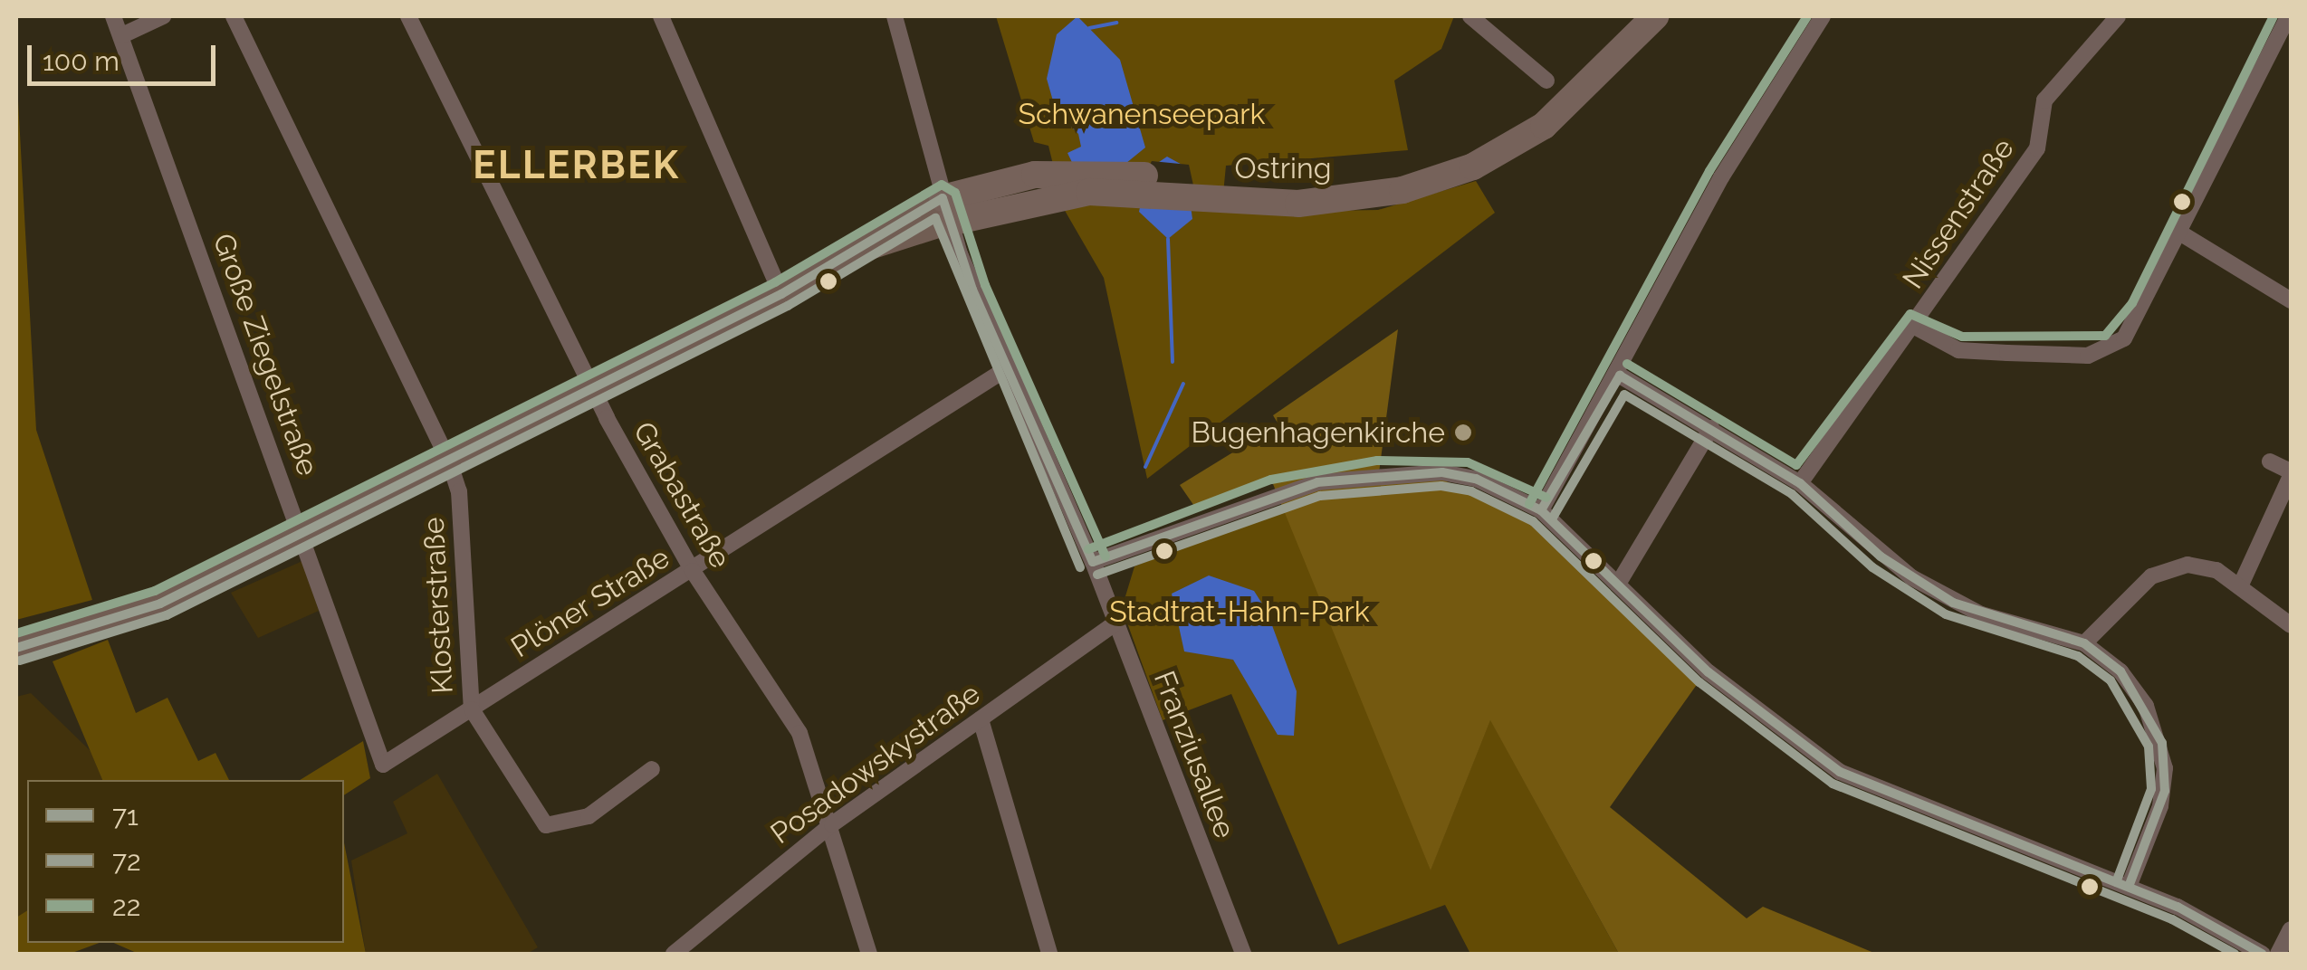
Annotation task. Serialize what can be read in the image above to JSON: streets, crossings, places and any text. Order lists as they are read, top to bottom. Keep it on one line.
{"streets":{"highway":["Ostring"],"street":["Nissenstraße","Große Ziegelstraße","Grabastraße","Plöner Straße","Klosterstraße","Franziusallee","Posadowskystraße"]},"crossings":[["Ostring","Große Ziegelstraße"],["Ostring","Grabastraße"],["Ostring","Klosterstraße"],["Ostring","Franziusallee"],["Große Ziegelstraße","Plöner Straße"],["Grabastraße","Plöner Straße"],["Grabastraße","Posadowskystraße"],["Plöner Straße","Klosterstraße"],["Plöner Straße","Franziusallee"],["Franziusallee","Posadowskystraße"]],"districts":["ELLERBEK"],"parks":["Schwanenseepark","Stadtrat-Hahn-Park"],"places":["Bugenhagenkirche"],"lines":["transit line 22","transit line 71","transit line 72"],"legend":["71","72","22"],"scale_bar":"100 m"}
